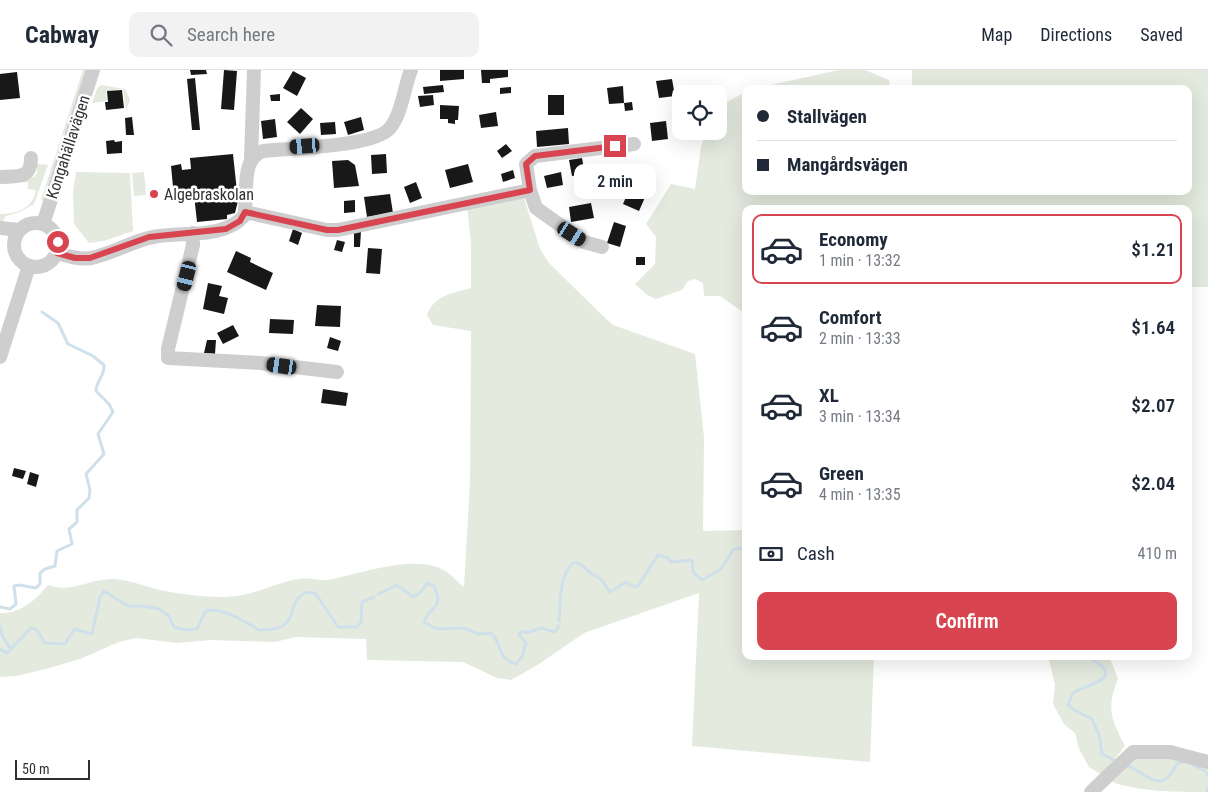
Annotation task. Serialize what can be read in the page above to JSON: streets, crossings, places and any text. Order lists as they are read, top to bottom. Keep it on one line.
{"streets":{"street":["Kongahällavägen"]},"places":["Algebraskolan"],"scale_bar":"50 m","page":{"header":"Cabway","search":"Search here","nav":["Map","Directions","Saved"],"banner":["Stallvägen","Mangårdsvägen"],"bubble":"2 min","list":[{"name":"Economy","note":"1 min · 13:32","value":"$1.21"},{"name":"Comfort","note":"2 min · 13:33","value":"$1.64"},{"name":"XL","note":"3 min · 13:34","value":"$2.07"},{"name":"Green","note":"4 min · 13:35","value":"$2.04"}],"pay":["Cash","410 m"],"buttons":"Confirm","scale":"50 m"}}
